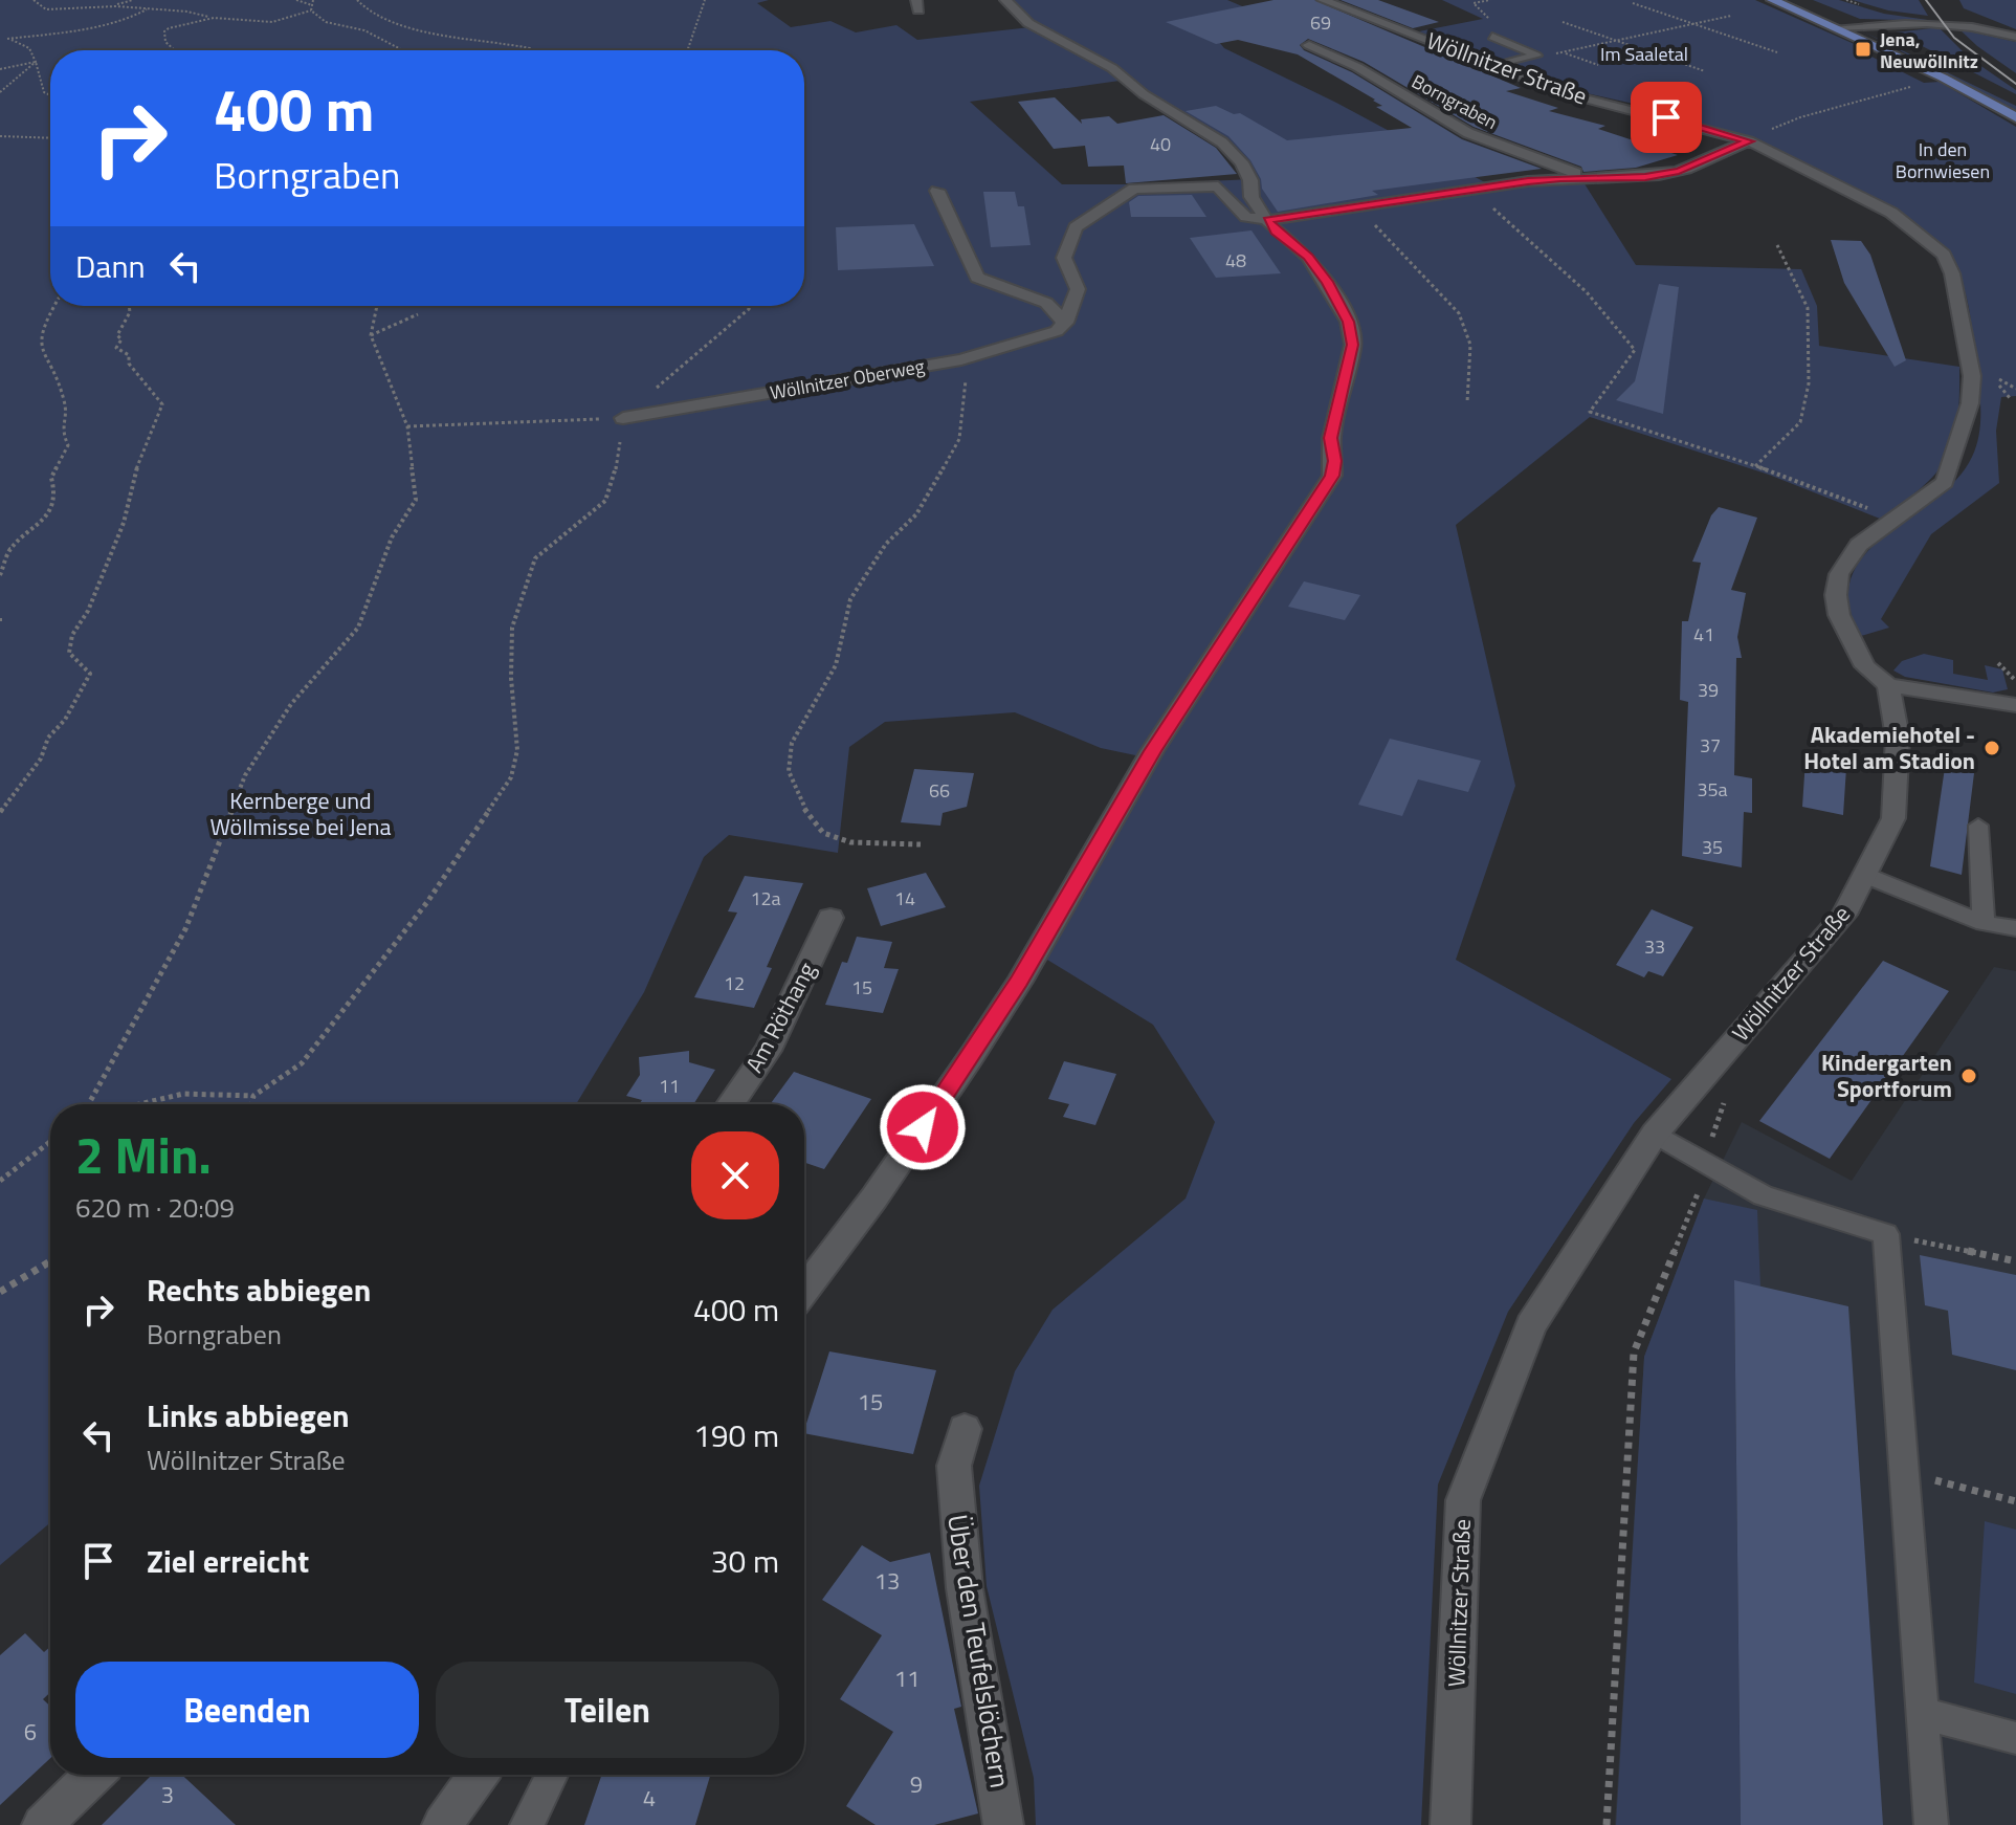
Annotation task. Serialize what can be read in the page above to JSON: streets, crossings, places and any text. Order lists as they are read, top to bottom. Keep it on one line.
{"streets":{"street":["Wöllnitzer Straße","Borngraben","Wöllnitzer Oberweg","Am Röthang","Über den Teufelslöchern"]},"crossings":[["Wöllnitzer Straße","Borngraben"]],"parks":["Im Saaletal","In den Bornwiesen","Kernberge und Wöllmisse bei Jena"],"places":{"transit":["Jena, Neuwöllnitz"],"other":["Akademiehotel - Hotel am Stadion","Kindergarten Sportforum"]},"house_numbers":["69","40","48","41","39","37","35a","66","35","12a","14","33","12","15","11","15","13","11","6","9","3","4"],"page":{"turn":["400 m","Borngraben"],"then":"Dann","heading":["2 Min.","620 m · 20:09"],"list":[{"name":"Rechts abbiegen","note":"Borngraben","value":"400 m"},{"name":"Links abbiegen","note":"Wöllnitzer Straße","value":"190 m"},{"name":"Ziel erreicht","value":"30 m"}],"buttons":["Beenden","Teilen"]}}
